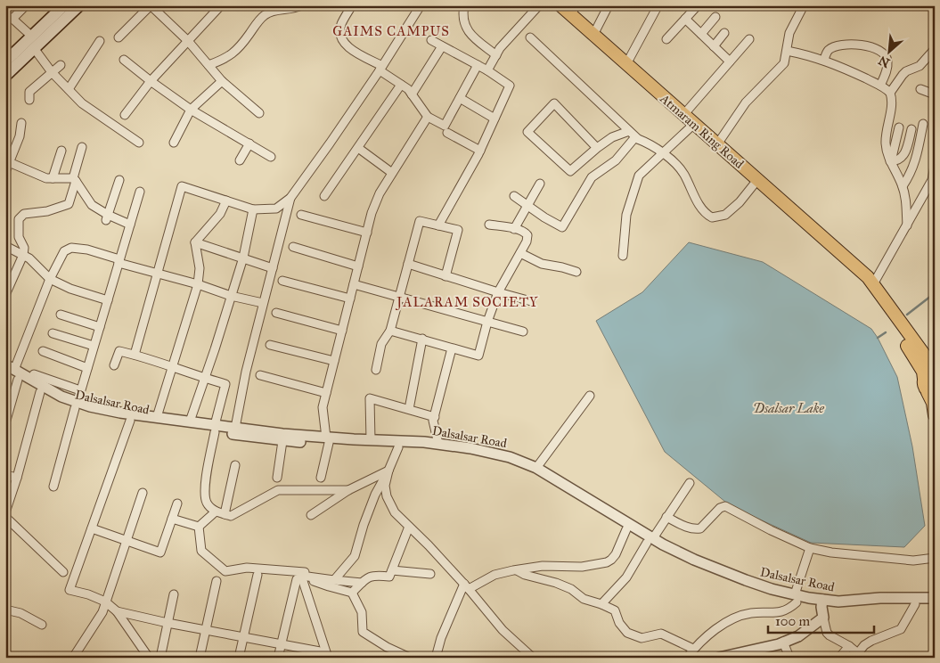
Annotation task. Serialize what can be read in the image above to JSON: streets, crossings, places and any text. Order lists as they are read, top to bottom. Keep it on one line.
{"streets":{"highway":["Atmaram Ring Road"],"street":["Dalsalsar Road"]},"districts":["GAIMS CAMPUS","JALARAM SOCIETY"],"water":["Dsalsar Lake"],"scale_bar":"100 m","north":"bottom left"}
